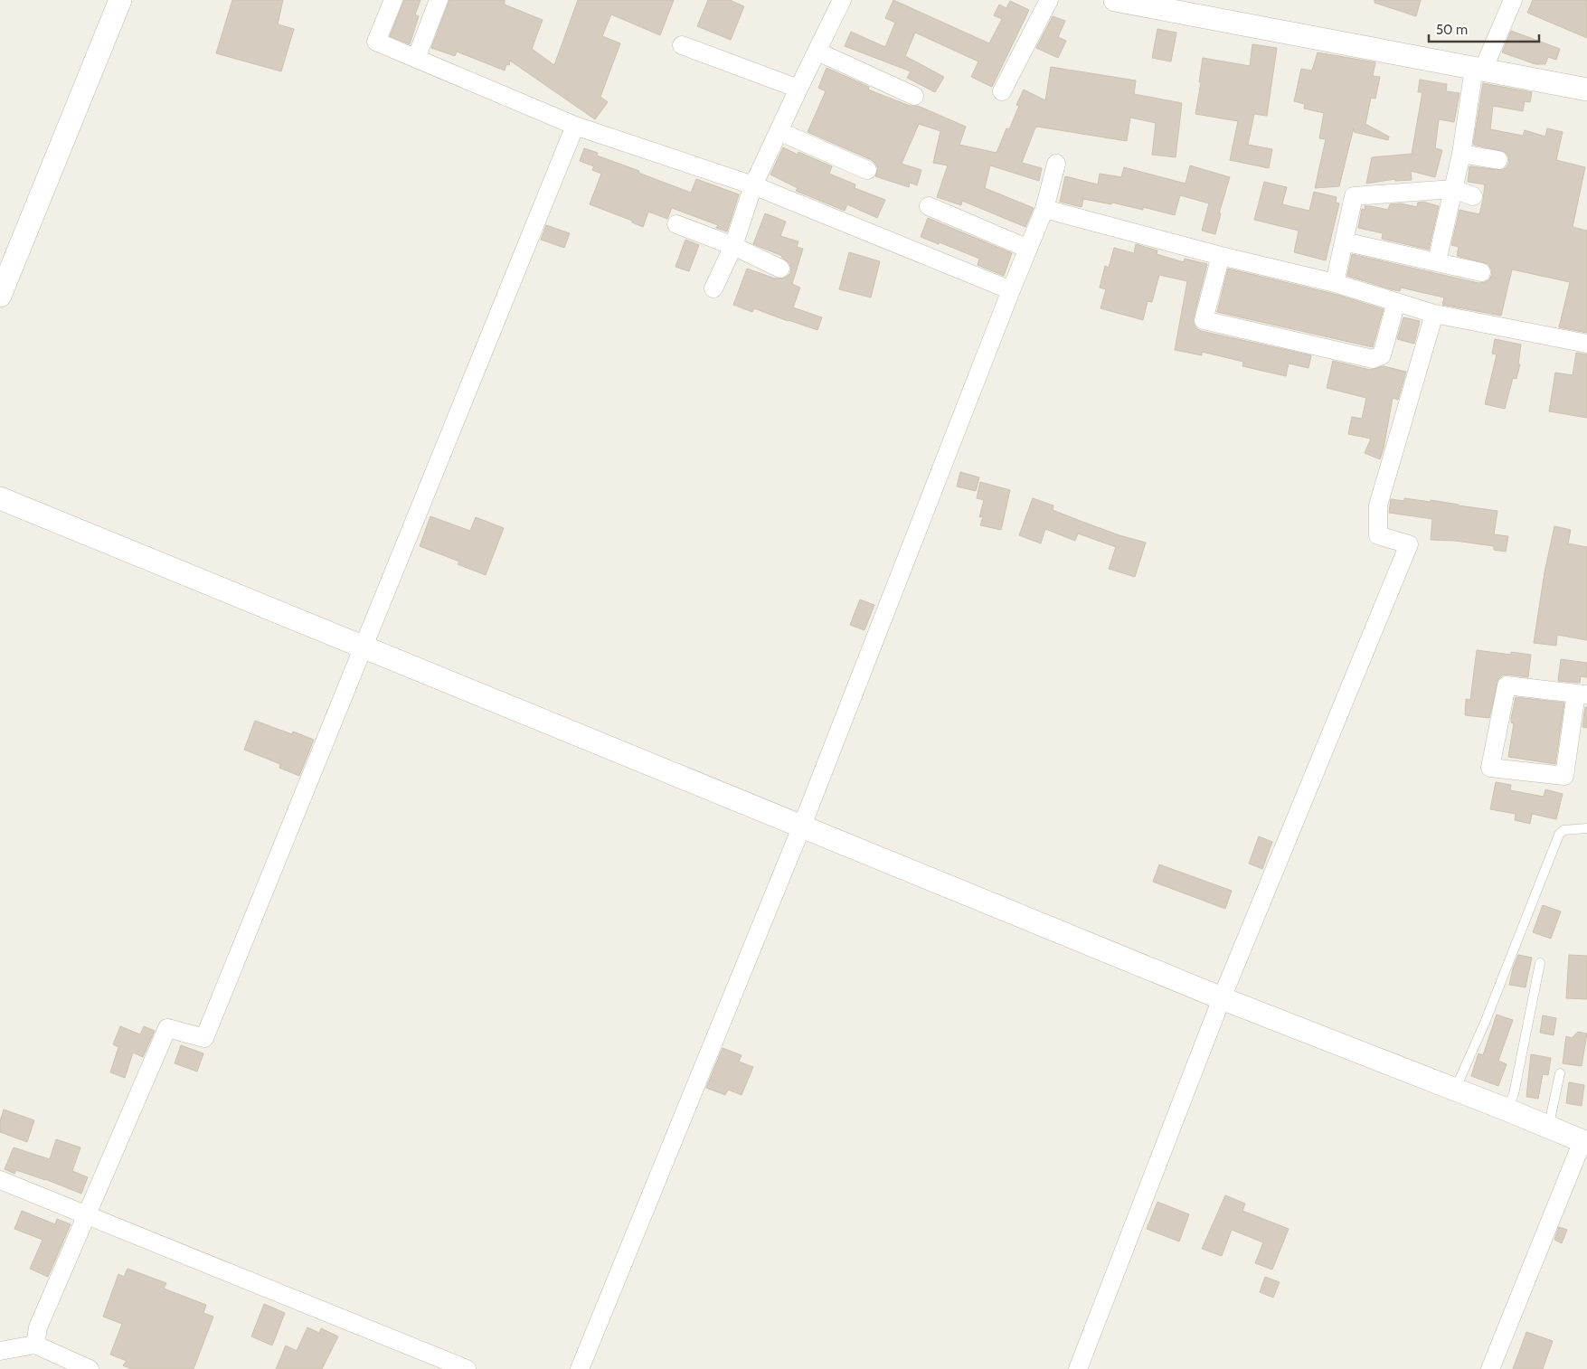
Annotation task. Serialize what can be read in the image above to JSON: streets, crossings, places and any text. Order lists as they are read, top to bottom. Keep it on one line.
{"scale_bar":"50 m"}
